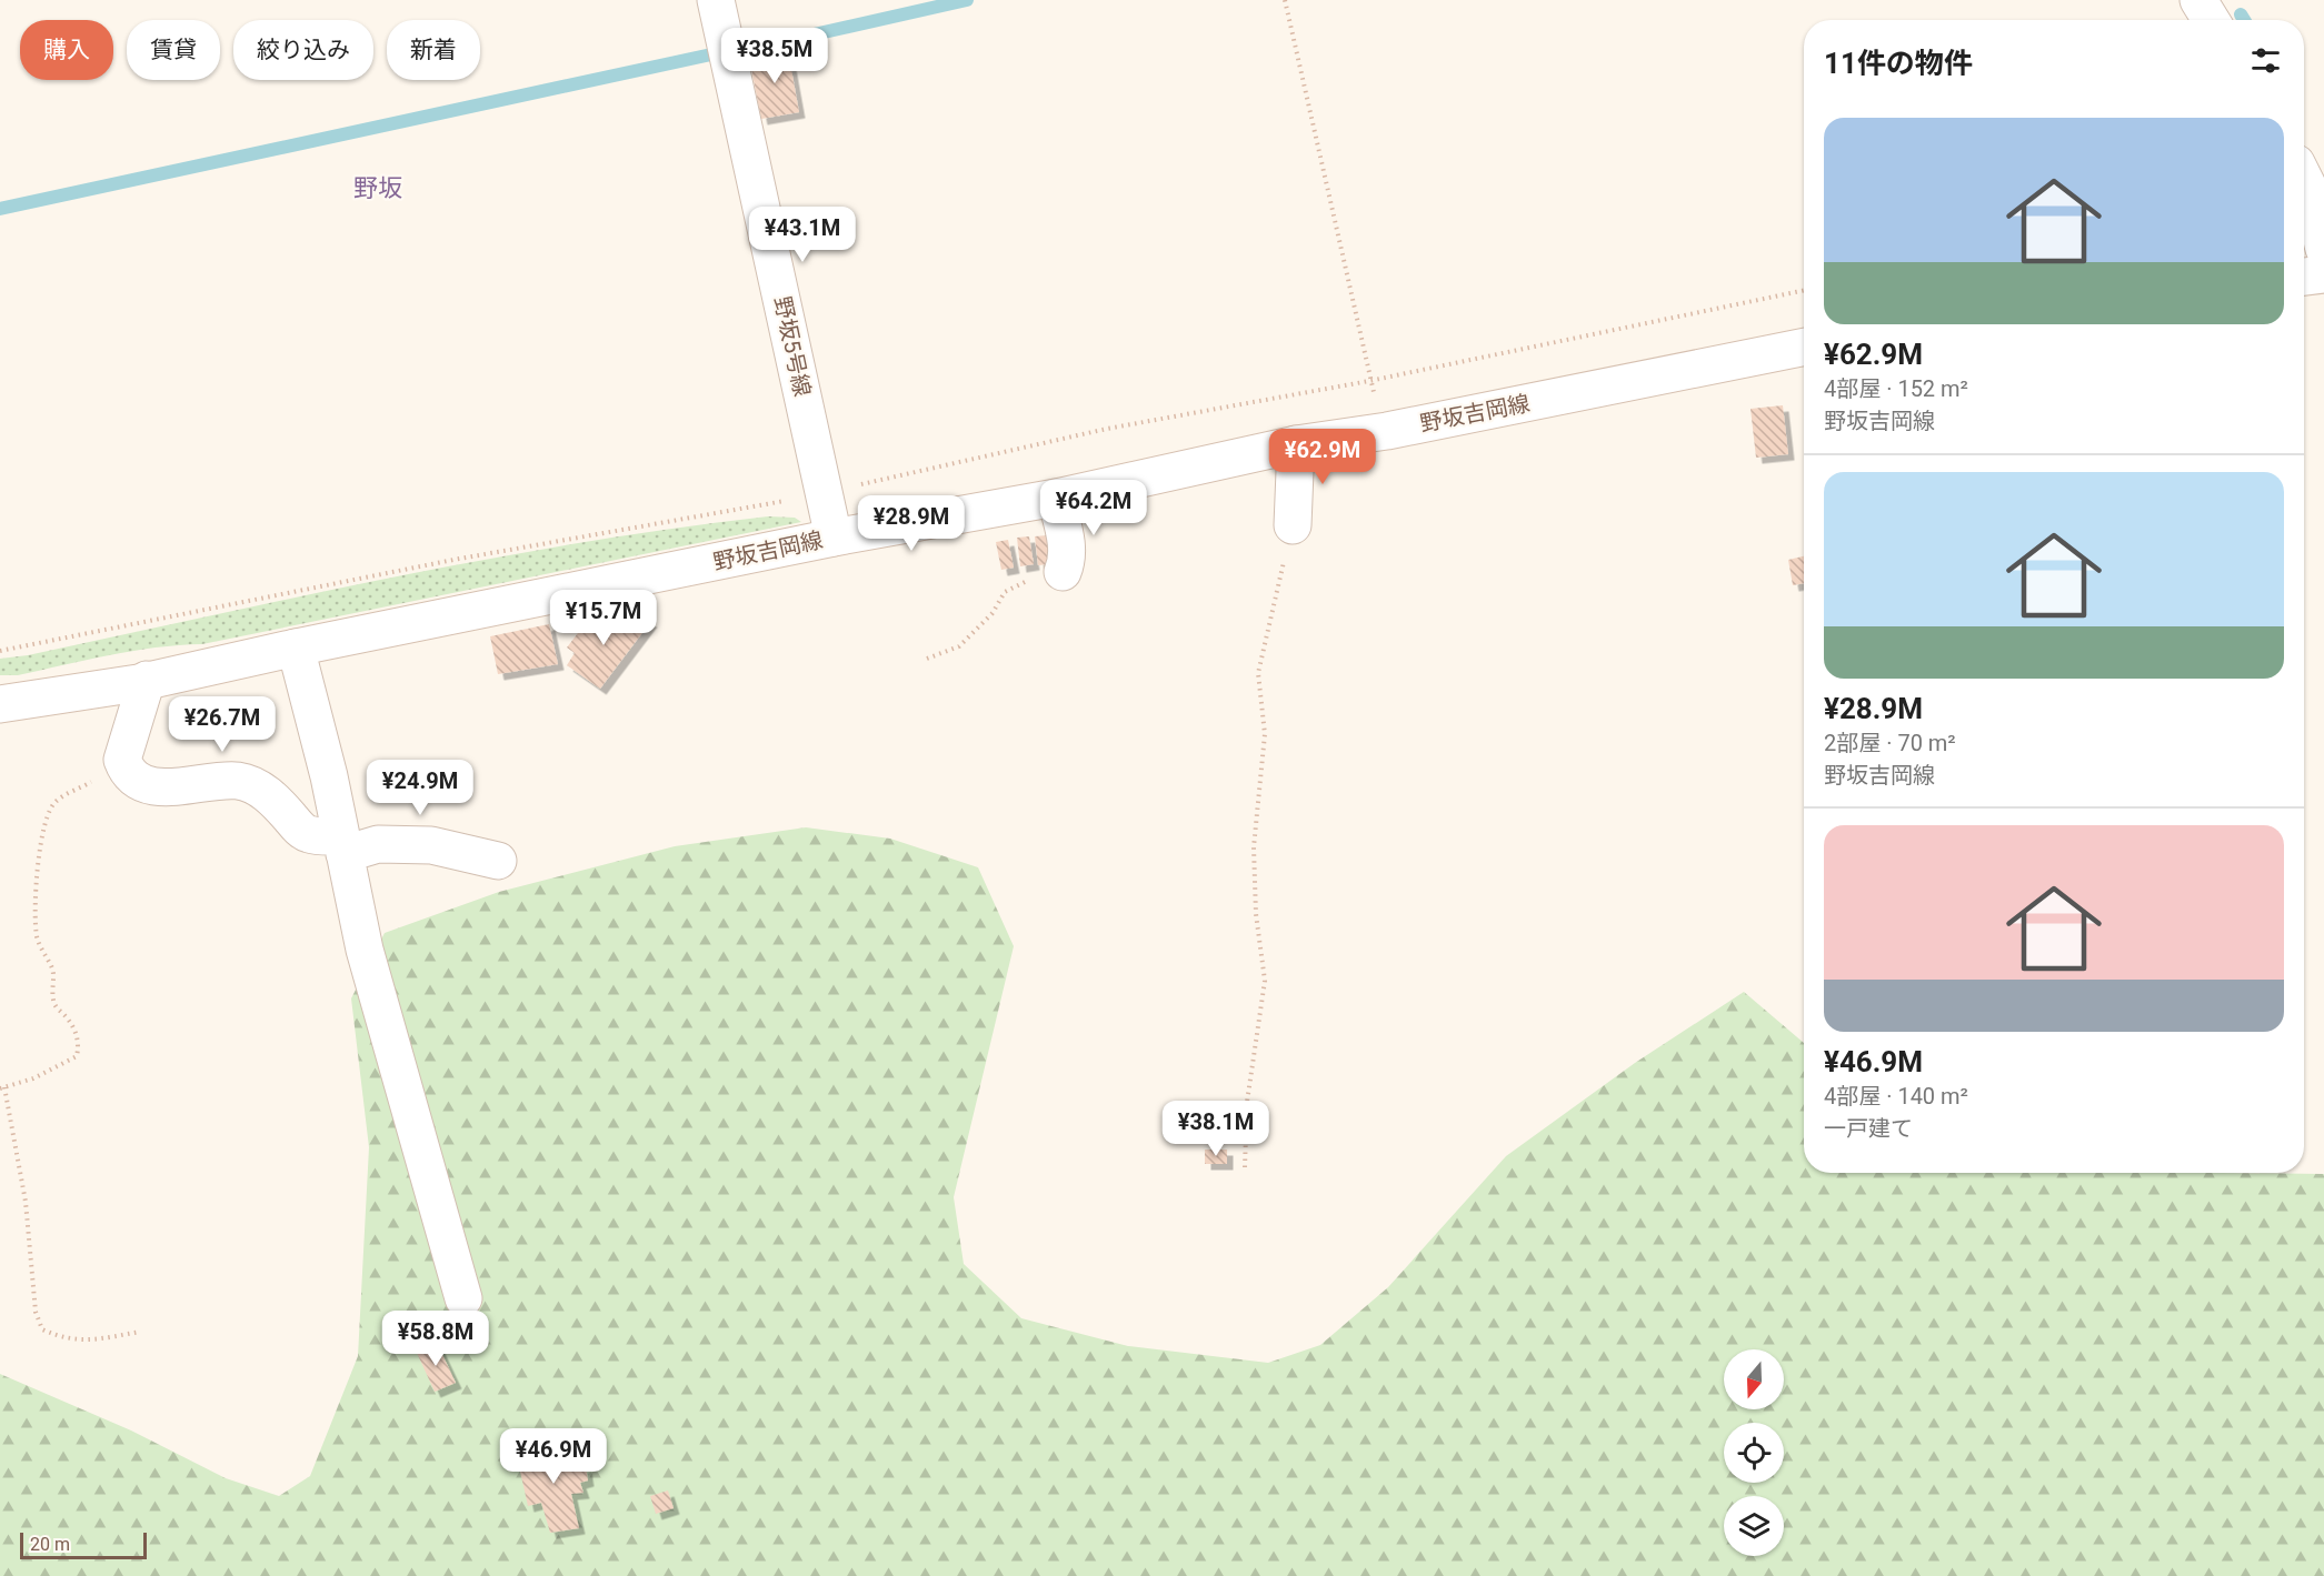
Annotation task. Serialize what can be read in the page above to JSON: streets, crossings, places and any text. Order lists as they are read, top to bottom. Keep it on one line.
{"streets":{"street":["野坂5号線","野坂吉岡線"]},"crossings":[["野坂5号線","野坂吉岡線"]],"districts":["野坂"],"scale_bar":"20 m","north":"bottom","page":{"chip":["購入","賃貸","絞り込み","新着"],"heading":"11件の物件","price":["¥38.5M","¥43.1M","¥62.9M","¥64.2M","¥28.9M","¥15.7M","¥26.7M","¥24.9M","¥38.1M","¥58.8M","¥46.9M"],"list":[{"name":"¥62.9M","note":"4部屋 · 152 m² · 野坂吉岡線"},{"name":"¥28.9M","note":"2部屋 · 70 m² · 野坂吉岡線"},{"name":"¥46.9M","note":"4部屋 · 140 m² · 一戸建て"}],"scale":"20 m"}}
